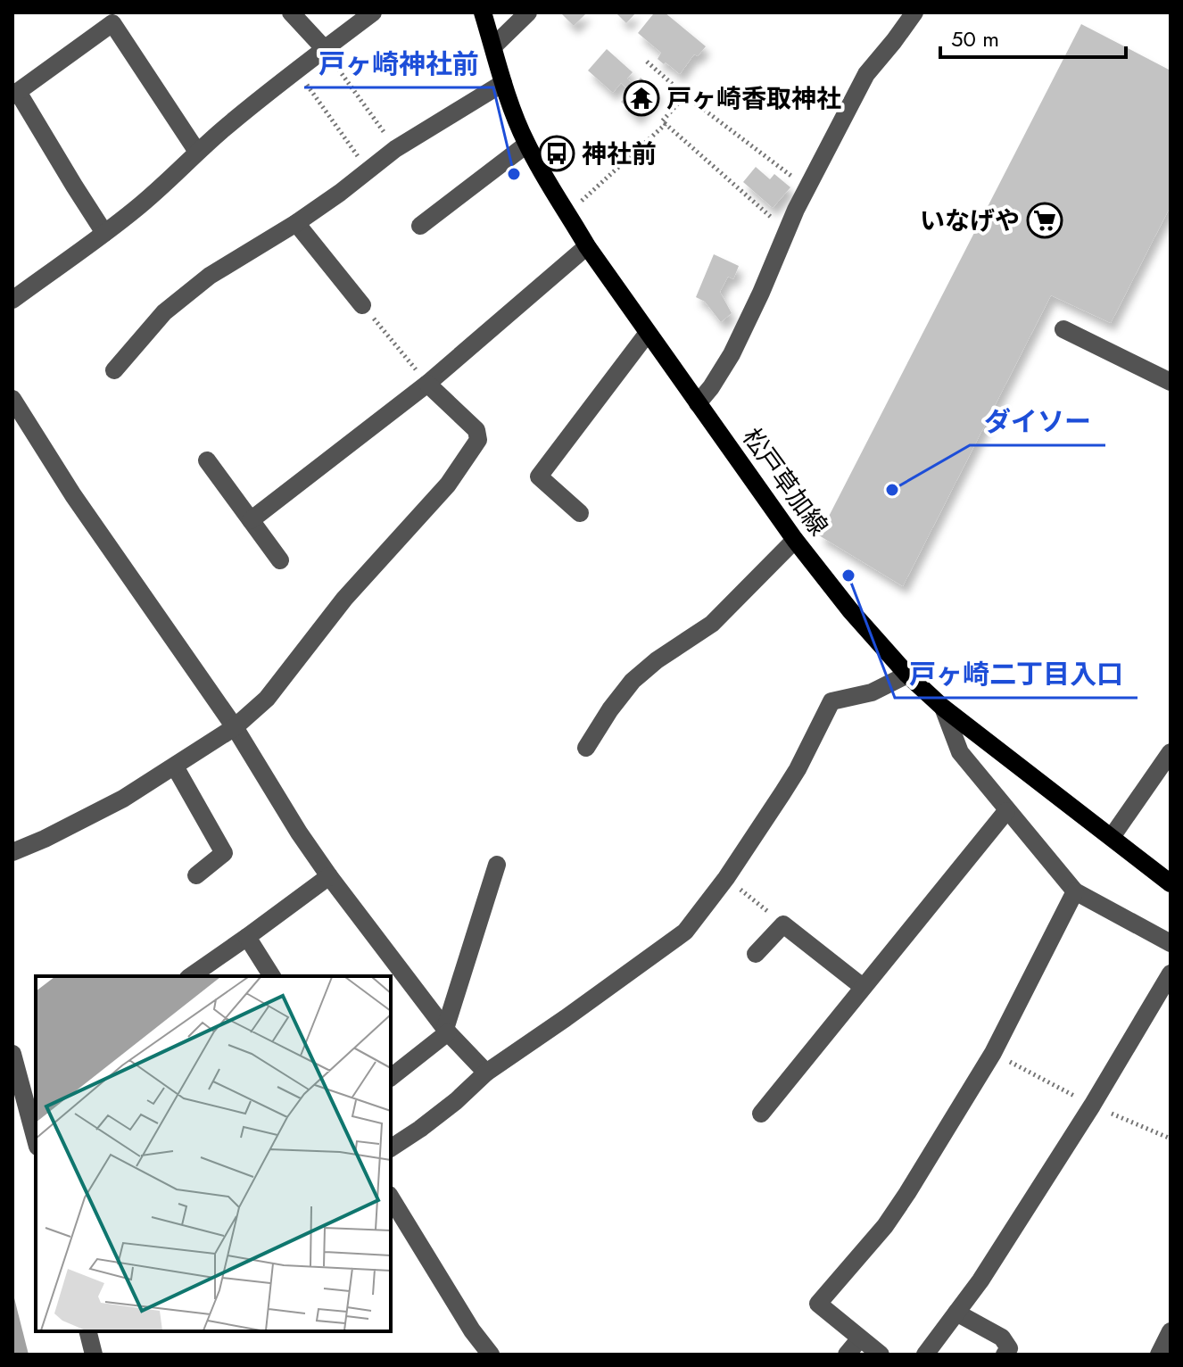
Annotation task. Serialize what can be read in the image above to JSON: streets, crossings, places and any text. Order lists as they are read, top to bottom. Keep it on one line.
{"streets":{"main road":["松戸草加線"]},"places":{"temple":["戸ヶ崎香取神社"],"bus stop":["神社前"],"other":["戸ヶ崎神社前","ダイソー","戸ヶ崎二丁目入口"],"supermarket":["いなげや"]},"scale_bar":"50 m"}
